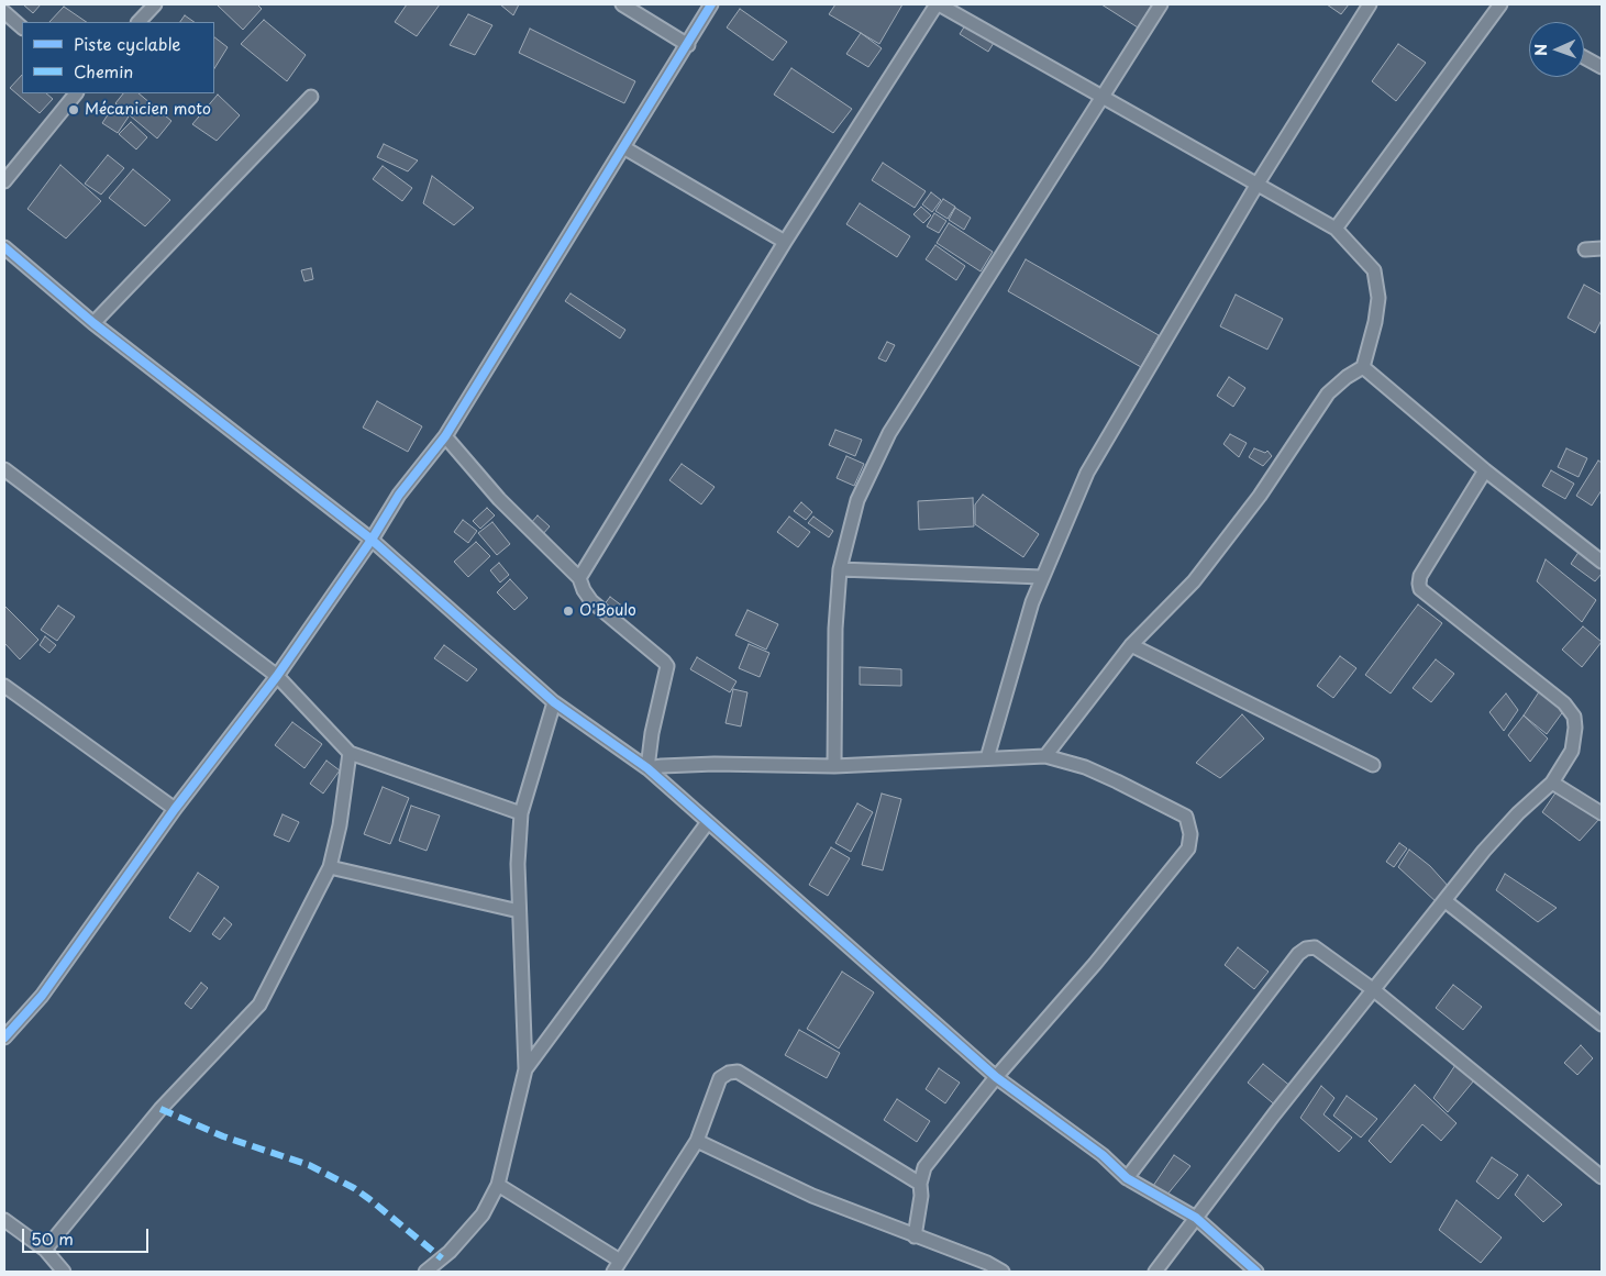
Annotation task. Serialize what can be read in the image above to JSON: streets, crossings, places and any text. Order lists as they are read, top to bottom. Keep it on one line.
{"places":["Mécanicien moto","O'Boulo"],"legend":["Piste cyclable","Chemin"],"scale_bar":"50 m","north":"left"}
